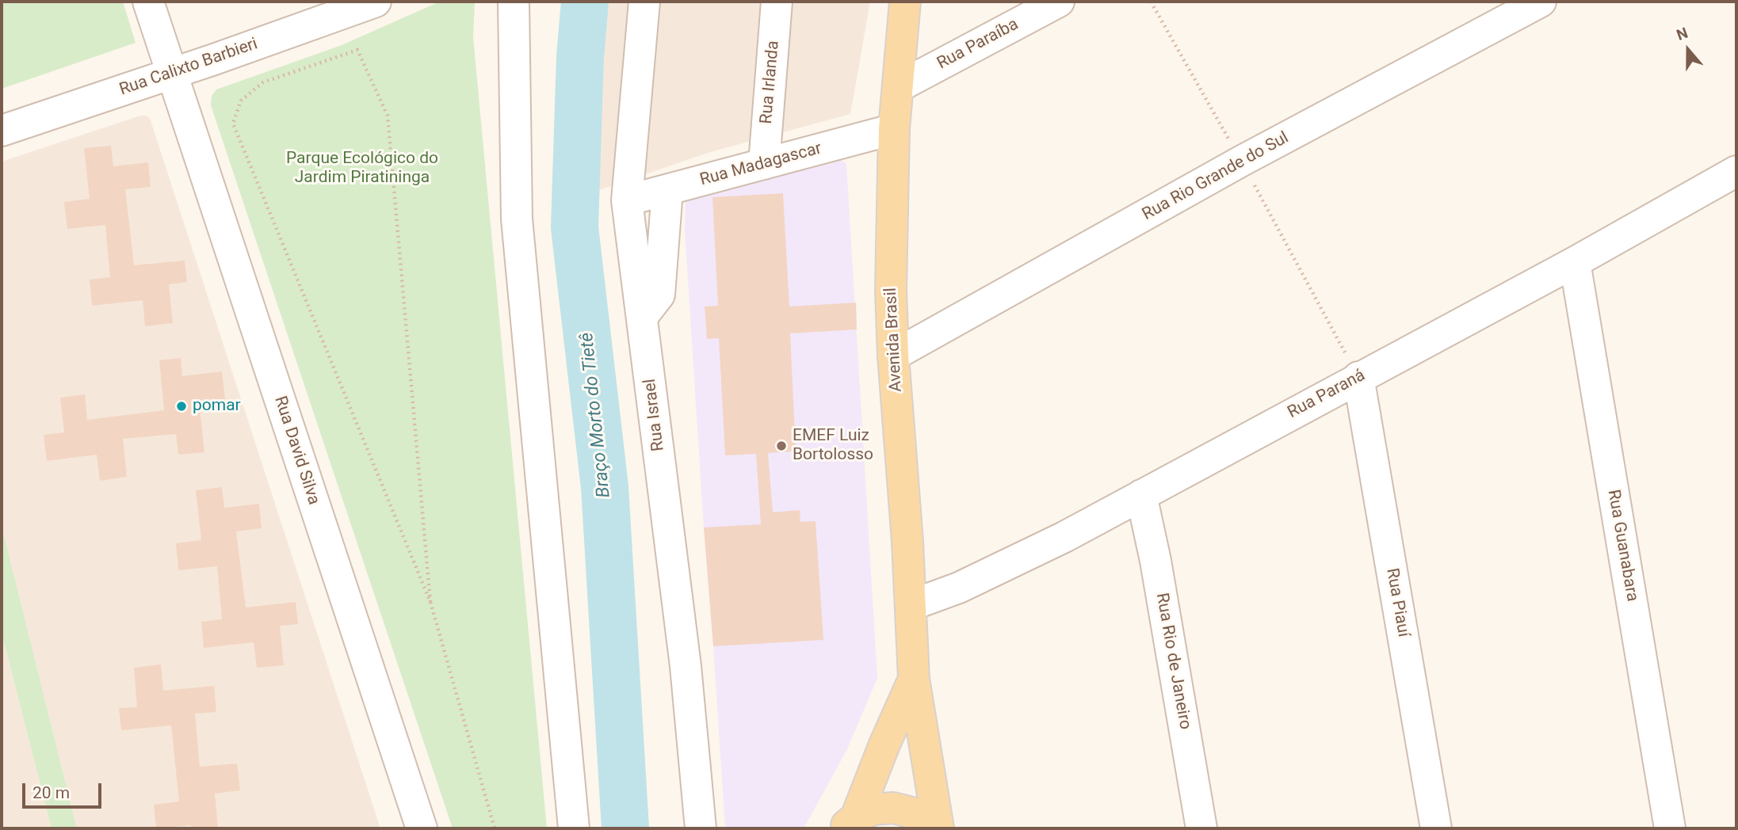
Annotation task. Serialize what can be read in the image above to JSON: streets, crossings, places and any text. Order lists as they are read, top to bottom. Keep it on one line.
{"streets":{"main road":["Avenida Brasil"],"street":["Rua Paraíba","Rua Calixto Barbieri","Rua Irlanda","Rua Madagascar","Rua Rio Grande do Sul","Rua Paraná","Rua Israel","Rua David Silva","Rua Guanabara","Rua Piauí","Rua Rio de Janeiro"]},"crossings":[["Rua Paraíba","Avenida Brasil"],["Rua Calixto Barbieri","Rua David Silva"],["Rua Irlanda","Rua Madagascar"],["Rua Madagascar","Avenida Brasil"],["Rua Madagascar","Rua Israel"],["Rua Rio Grande do Sul","Avenida Brasil"],["Avenida Brasil","Rua Paraná"],["Rua Paraná","Rua Guanabara"],["Rua Paraná","Rua Piauí"],["Rua Paraná","Rua Rio de Janeiro"]],"water":["Braço Morto do Tietê"],"parks":["Parque Ecológico do Jardim Piratininga"],"places":["pomar","EMEF Luiz Bortolosso"],"scale_bar":"20 m","north":"top"}
